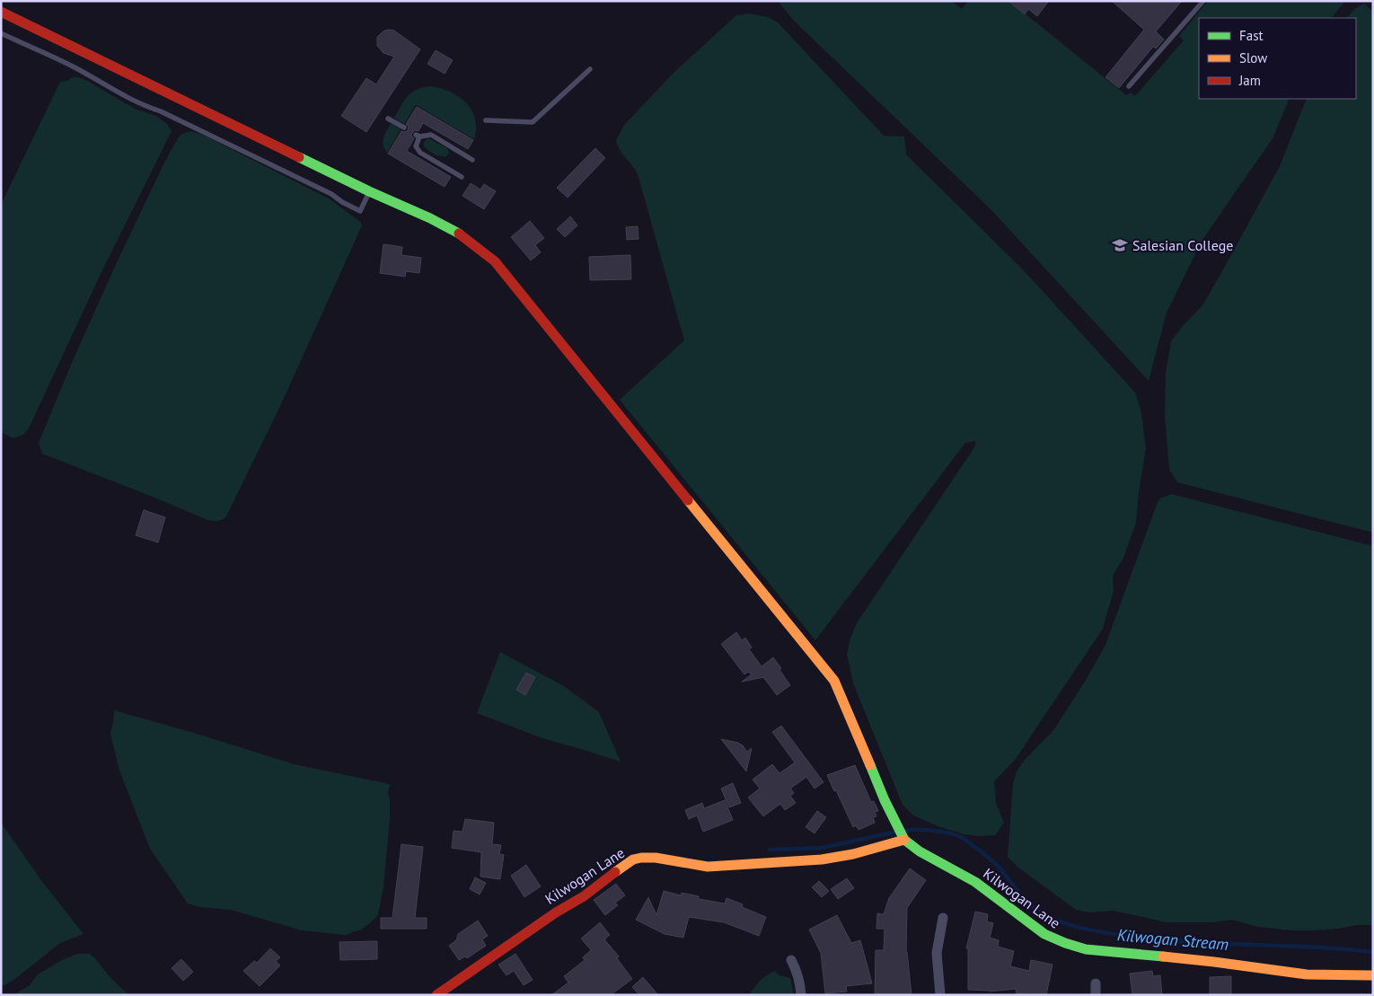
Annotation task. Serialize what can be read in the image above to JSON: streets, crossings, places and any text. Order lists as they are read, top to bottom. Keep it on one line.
{"streets":{"street":["Kilwogan Lane"]},"water":["Kilwogan Stream"],"places":{"school or university":["Salesian College"]},"legend":["Fast","Slow","Jam"]}
